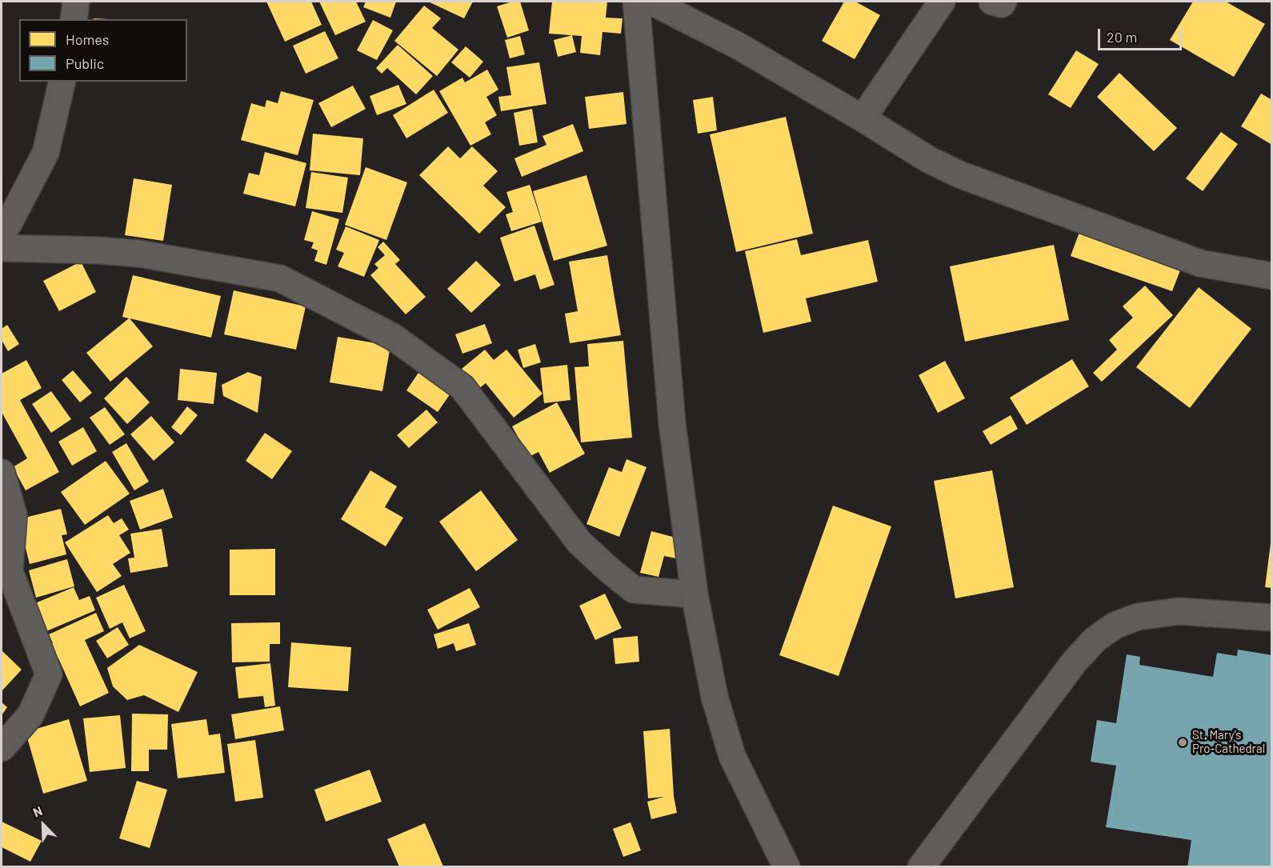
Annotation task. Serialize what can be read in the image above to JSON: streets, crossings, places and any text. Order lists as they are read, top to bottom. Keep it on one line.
{"places":["St. Mary's Pro-Cathedral"],"legend":["Homes","Public"],"scale_bar":"20 m","north":"top left"}
